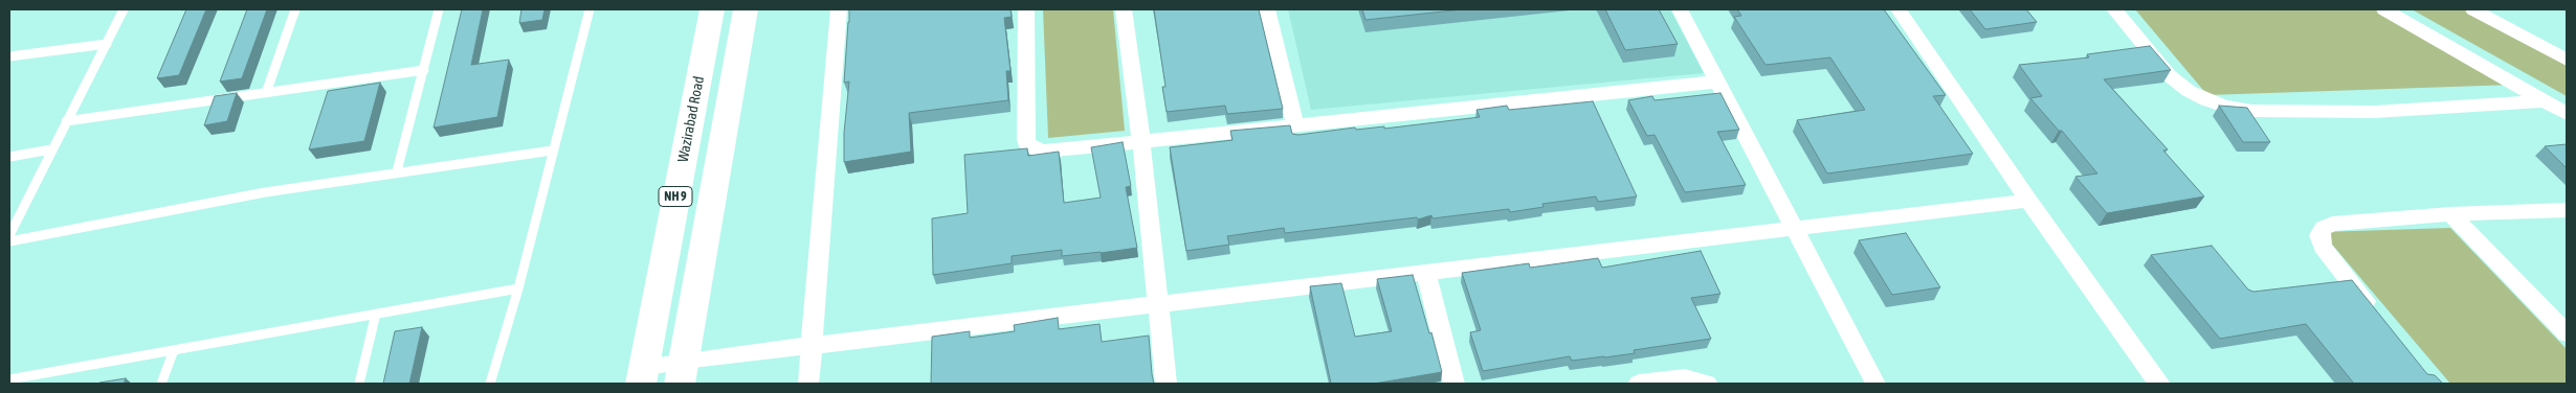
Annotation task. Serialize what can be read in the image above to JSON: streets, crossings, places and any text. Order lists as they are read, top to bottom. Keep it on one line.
{"streets":{"highway":["Wazirabad Road","NH 9"]}}
